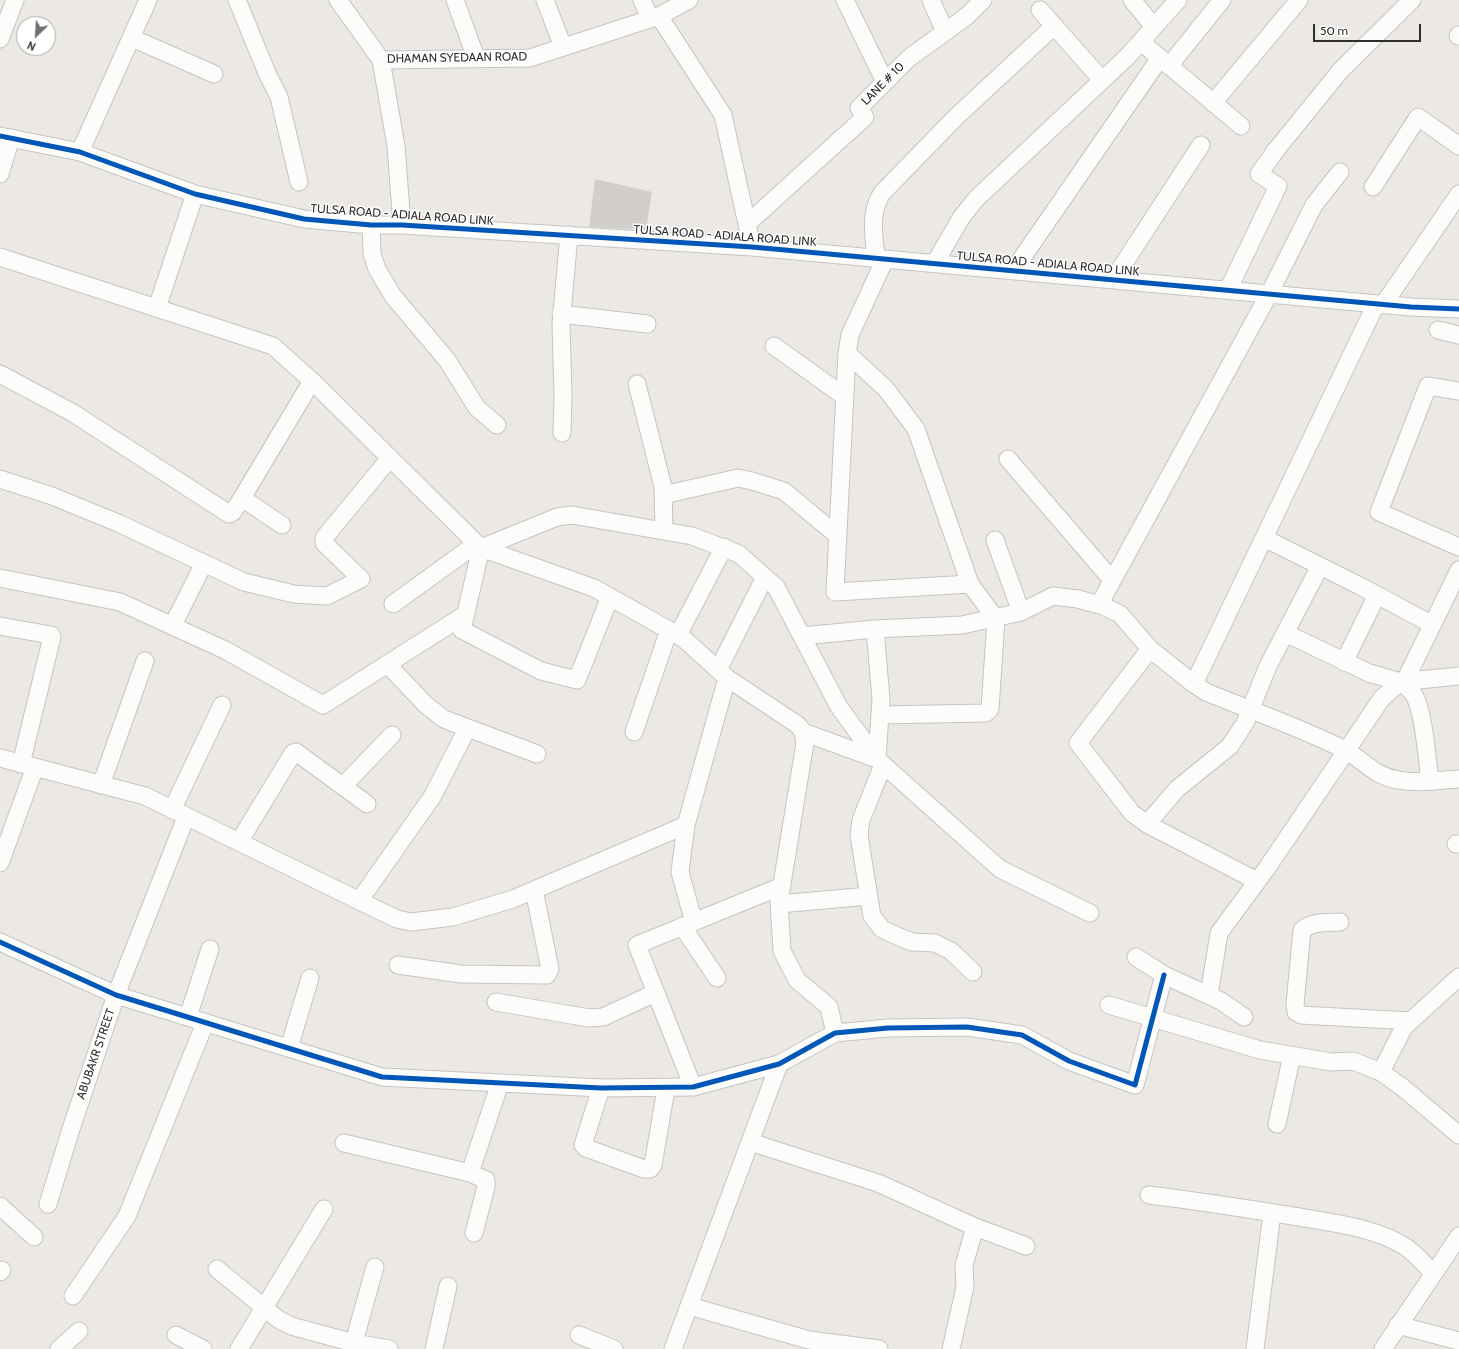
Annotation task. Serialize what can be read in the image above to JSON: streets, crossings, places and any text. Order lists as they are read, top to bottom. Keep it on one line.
{"streets":{"street":["DHAMAN SYEDAAN ROAD","LANE # 10","TULSA ROAD - ADIALA ROAD LINK","ABUBAKR STREET"]},"scale_bar":"50 m","north":"bottom left"}
